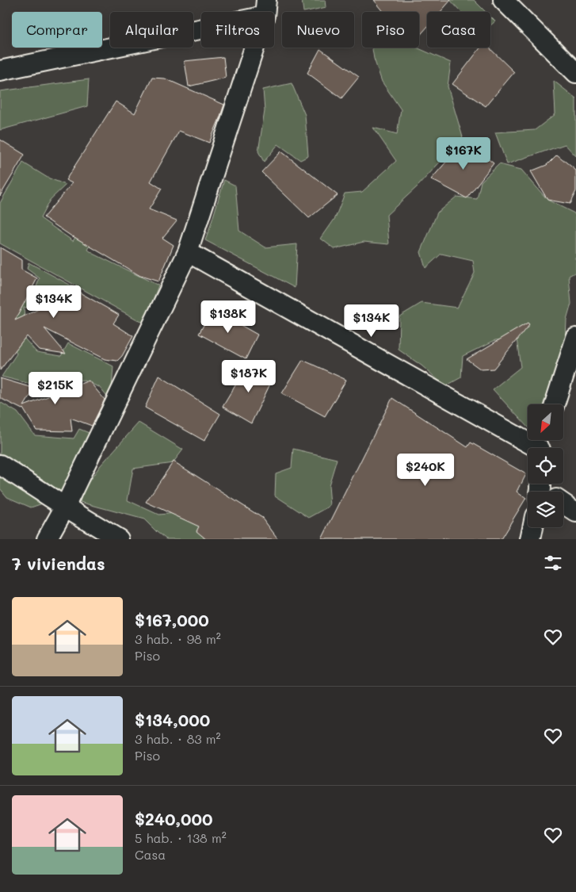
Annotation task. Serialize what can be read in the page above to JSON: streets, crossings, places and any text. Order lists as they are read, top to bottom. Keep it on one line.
{"north":"bottom left","page":{"chip":["Comprar","Alquilar","Filtros","Nuevo","Piso","Casa"],"price":["$167K","$134K","$138K","$134K","$187K","$215K","$240K"],"heading":"7 viviendas","list":[{"name":"$167,000","note":"3 hab. · 98 m² · Piso"},{"name":"$134,000","note":"3 hab. · 83 m² · Piso"},{"name":"$240,000","note":"5 hab. · 138 m² · Casa"}]}}
